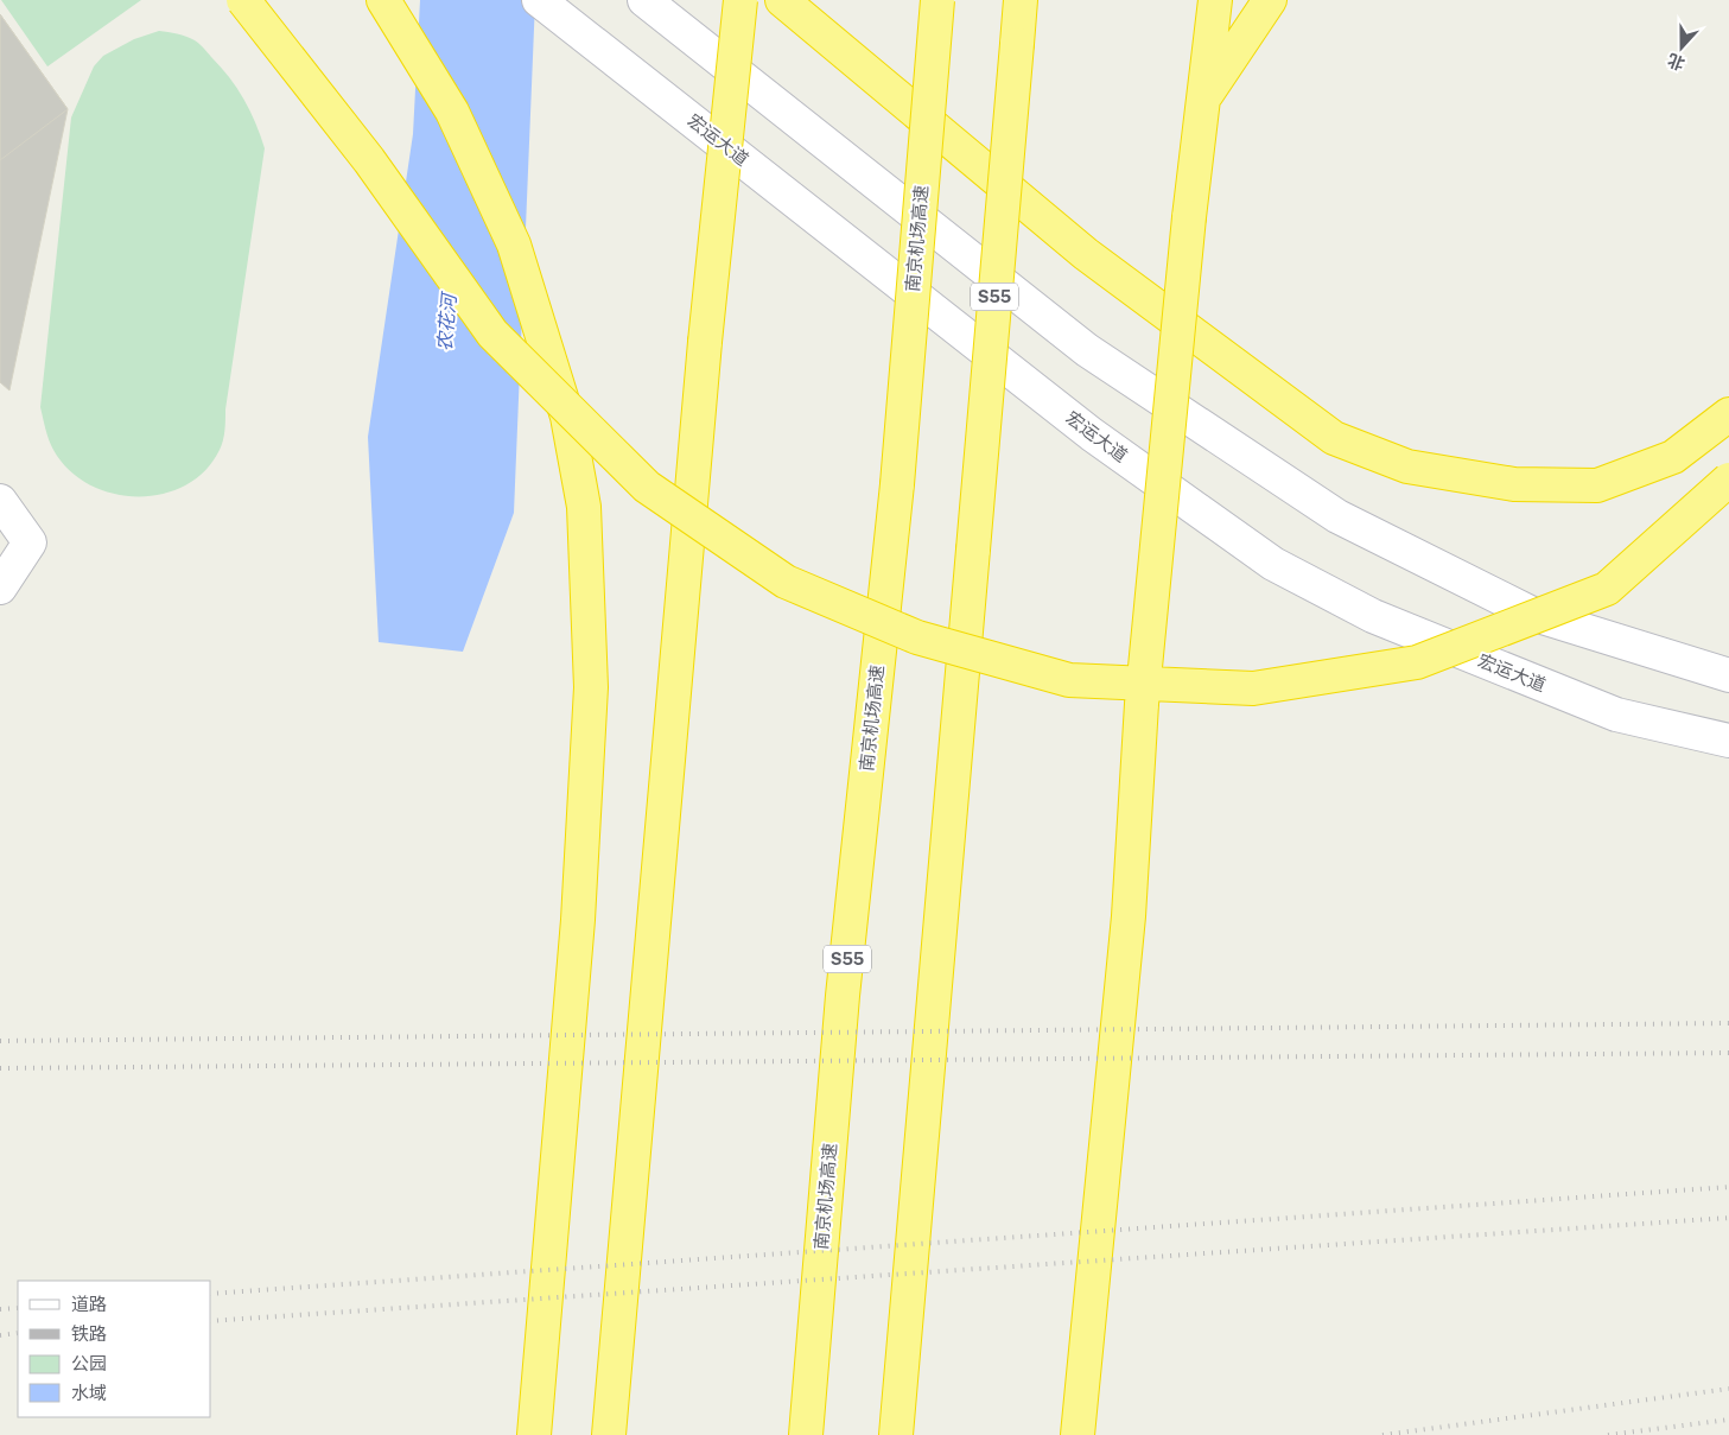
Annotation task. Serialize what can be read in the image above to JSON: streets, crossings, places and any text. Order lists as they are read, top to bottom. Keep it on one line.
{"streets":{"highway":["南京机场高速","S55"],"main road":["宏运大道"]},"water":["农花河"],"legend":["道路","铁路","公园","水域"],"north":"bottom"}
